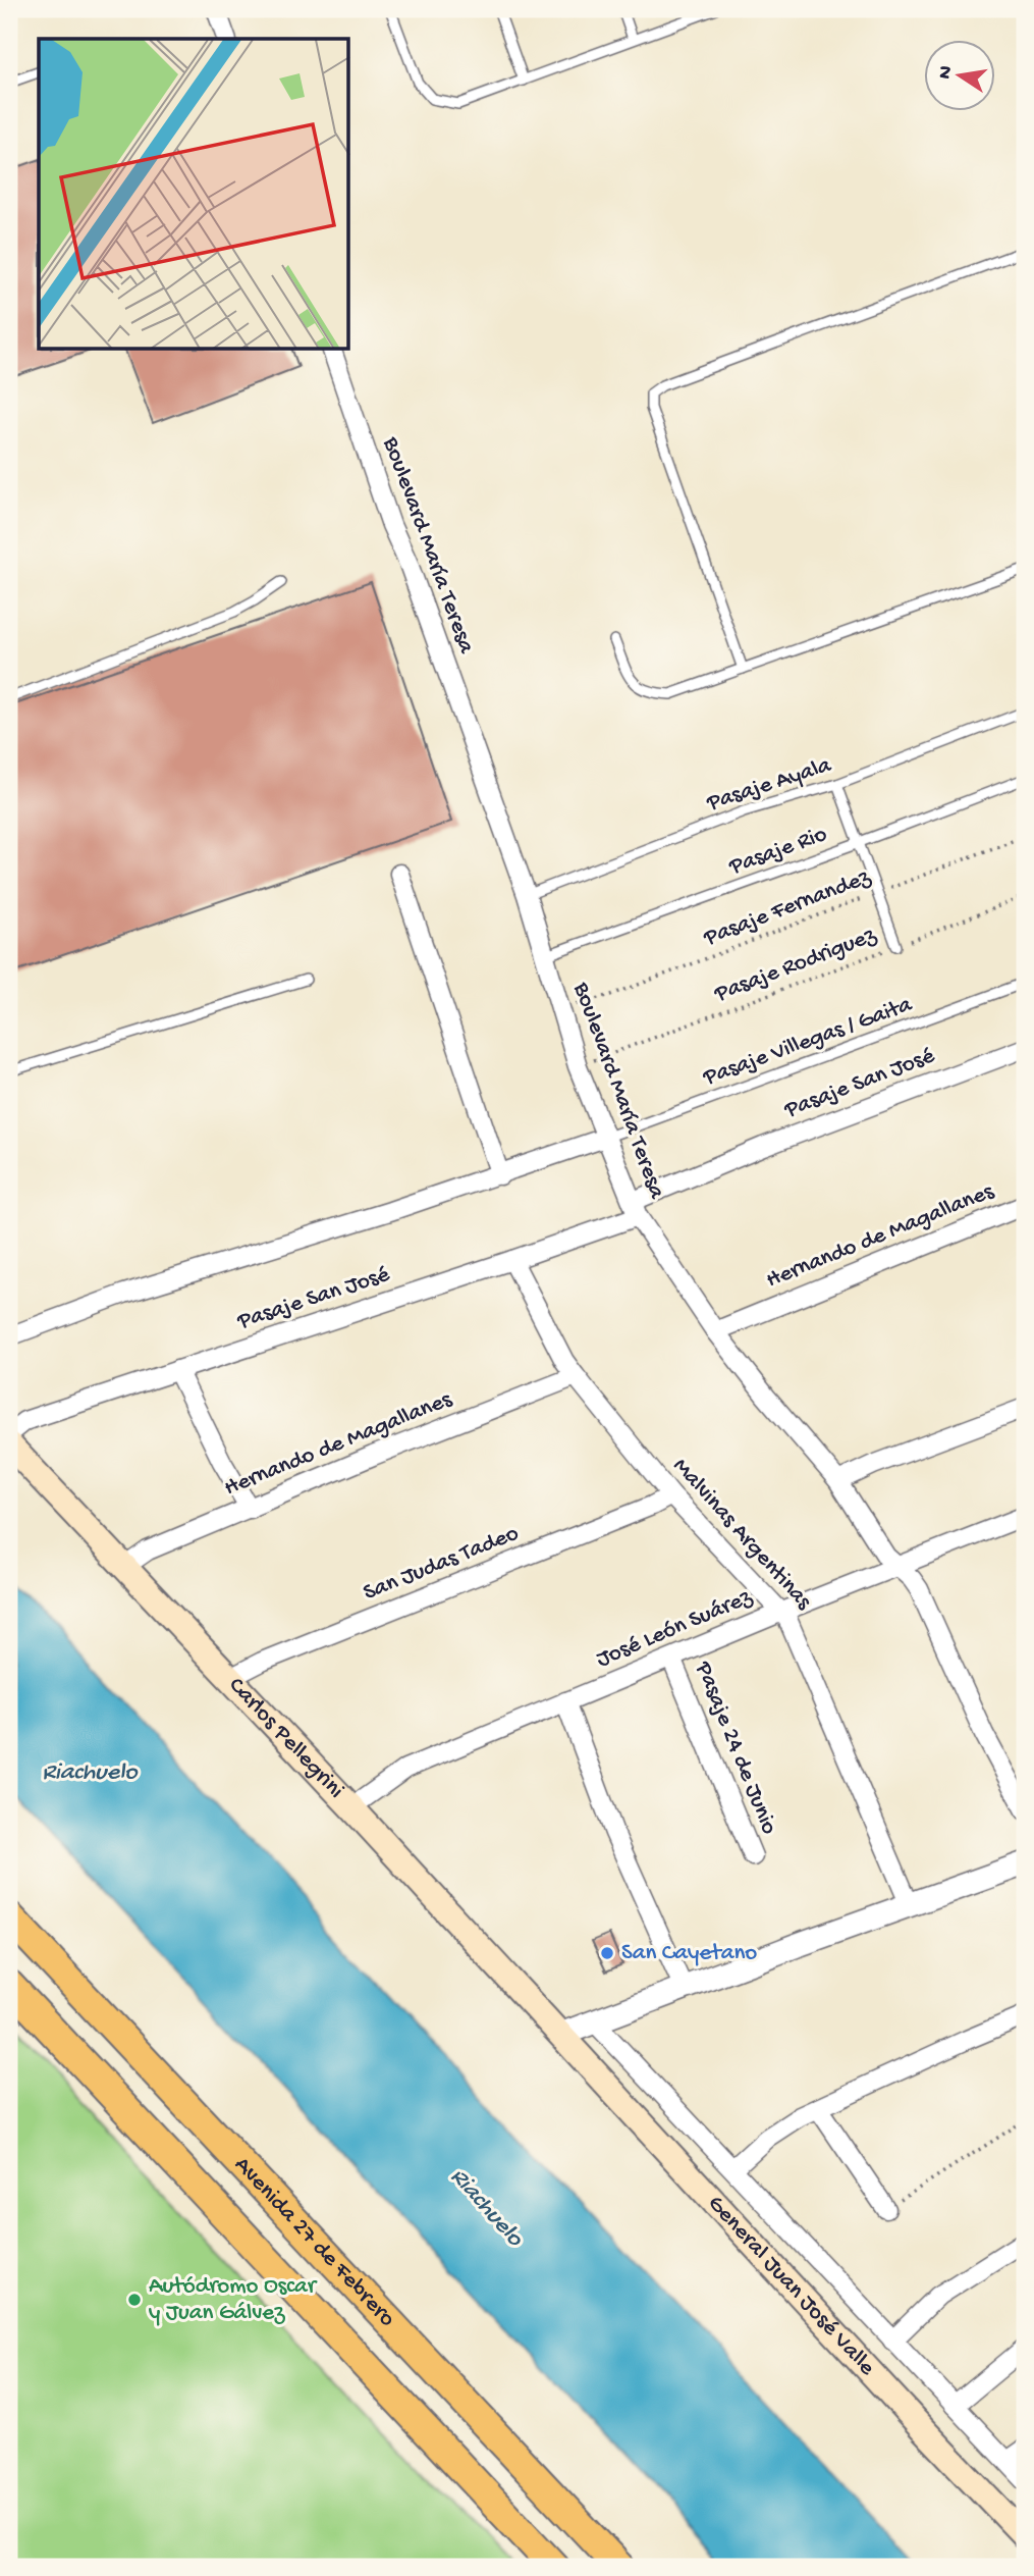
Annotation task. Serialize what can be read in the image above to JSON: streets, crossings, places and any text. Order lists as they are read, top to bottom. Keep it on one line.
{"streets":{"main road":["Carlos Pellegrini","Avenida 27 de Febrero","General Juan José Valle"],"street":["Boulevard María Teresa","Pasaje San José","Hernando de Magallanes","Malvinas Argentinas","San Judas Tadeo","José León Suárez","Pasaje 24 de Junio"],"lane":["Pasaje Ayala","Pasaje Rio","Pasaje Villegas / Gaita"],"path":["Pasaje Fernandez","Pasaje Rodriguez"]},"crossings":[["Boulevard María Teresa","Pasaje Ayala"],["Boulevard María Teresa","Pasaje Rio"],["Boulevard María Teresa","Pasaje Fernandez"],["Boulevard María Teresa","Pasaje Rodriguez"],["Boulevard María Teresa","Pasaje Villegas / Gaita"],["Boulevard María Teresa","Pasaje San José"],["Boulevard María Teresa","Hernando de Magallanes"],["Boulevard María Teresa","José León Suárez"],["Pasaje San José","Malvinas Argentinas"],["Hernando de Magallanes","Malvinas Argentinas"],["Hernando de Magallanes","Carlos Pellegrini"],["Malvinas Argentinas","San Judas Tadeo"],["Malvinas Argentinas","José León Suárez"],["San Judas Tadeo","Carlos Pellegrini"],["José León Suárez","Carlos Pellegrini"],["José León Suárez","Pasaje 24 de Junio"],["Carlos Pellegrini","General Juan José Valle"]],"water":["Riachuelo"],"places":["San Cayetano","Autódromo Oscar y Juan Gálvez"],"north":"left"}
